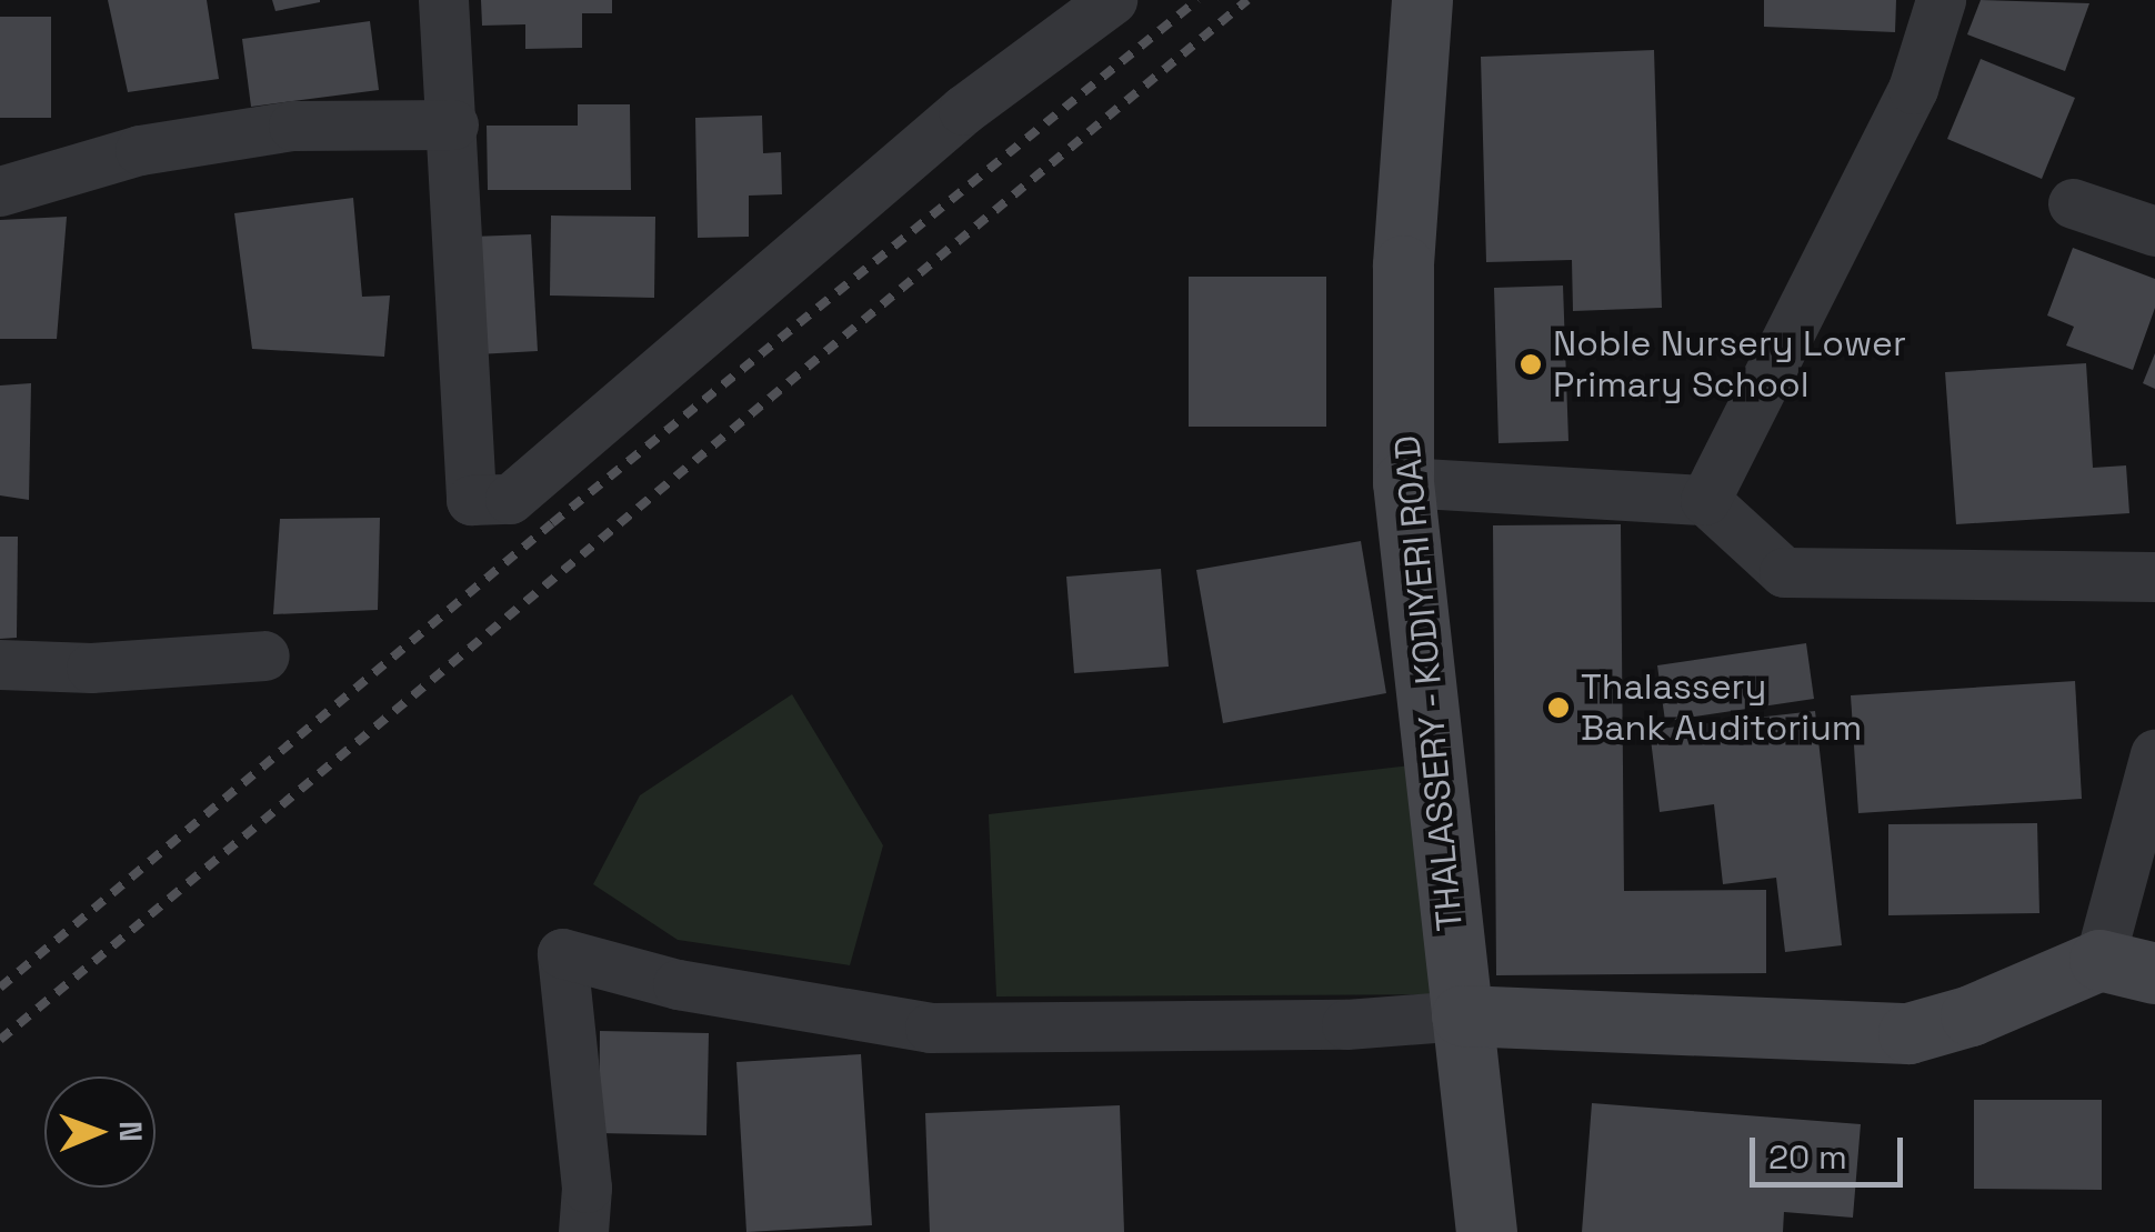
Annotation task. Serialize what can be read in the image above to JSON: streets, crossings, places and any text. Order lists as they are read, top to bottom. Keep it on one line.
{"streets":{"main road":["THALASSERY - KODIYERI ROAD"]},"places":["Noble Nursery Lower Primary School","Thalassery Bank Auditorium"],"scale_bar":"20 m","north":"right"}
